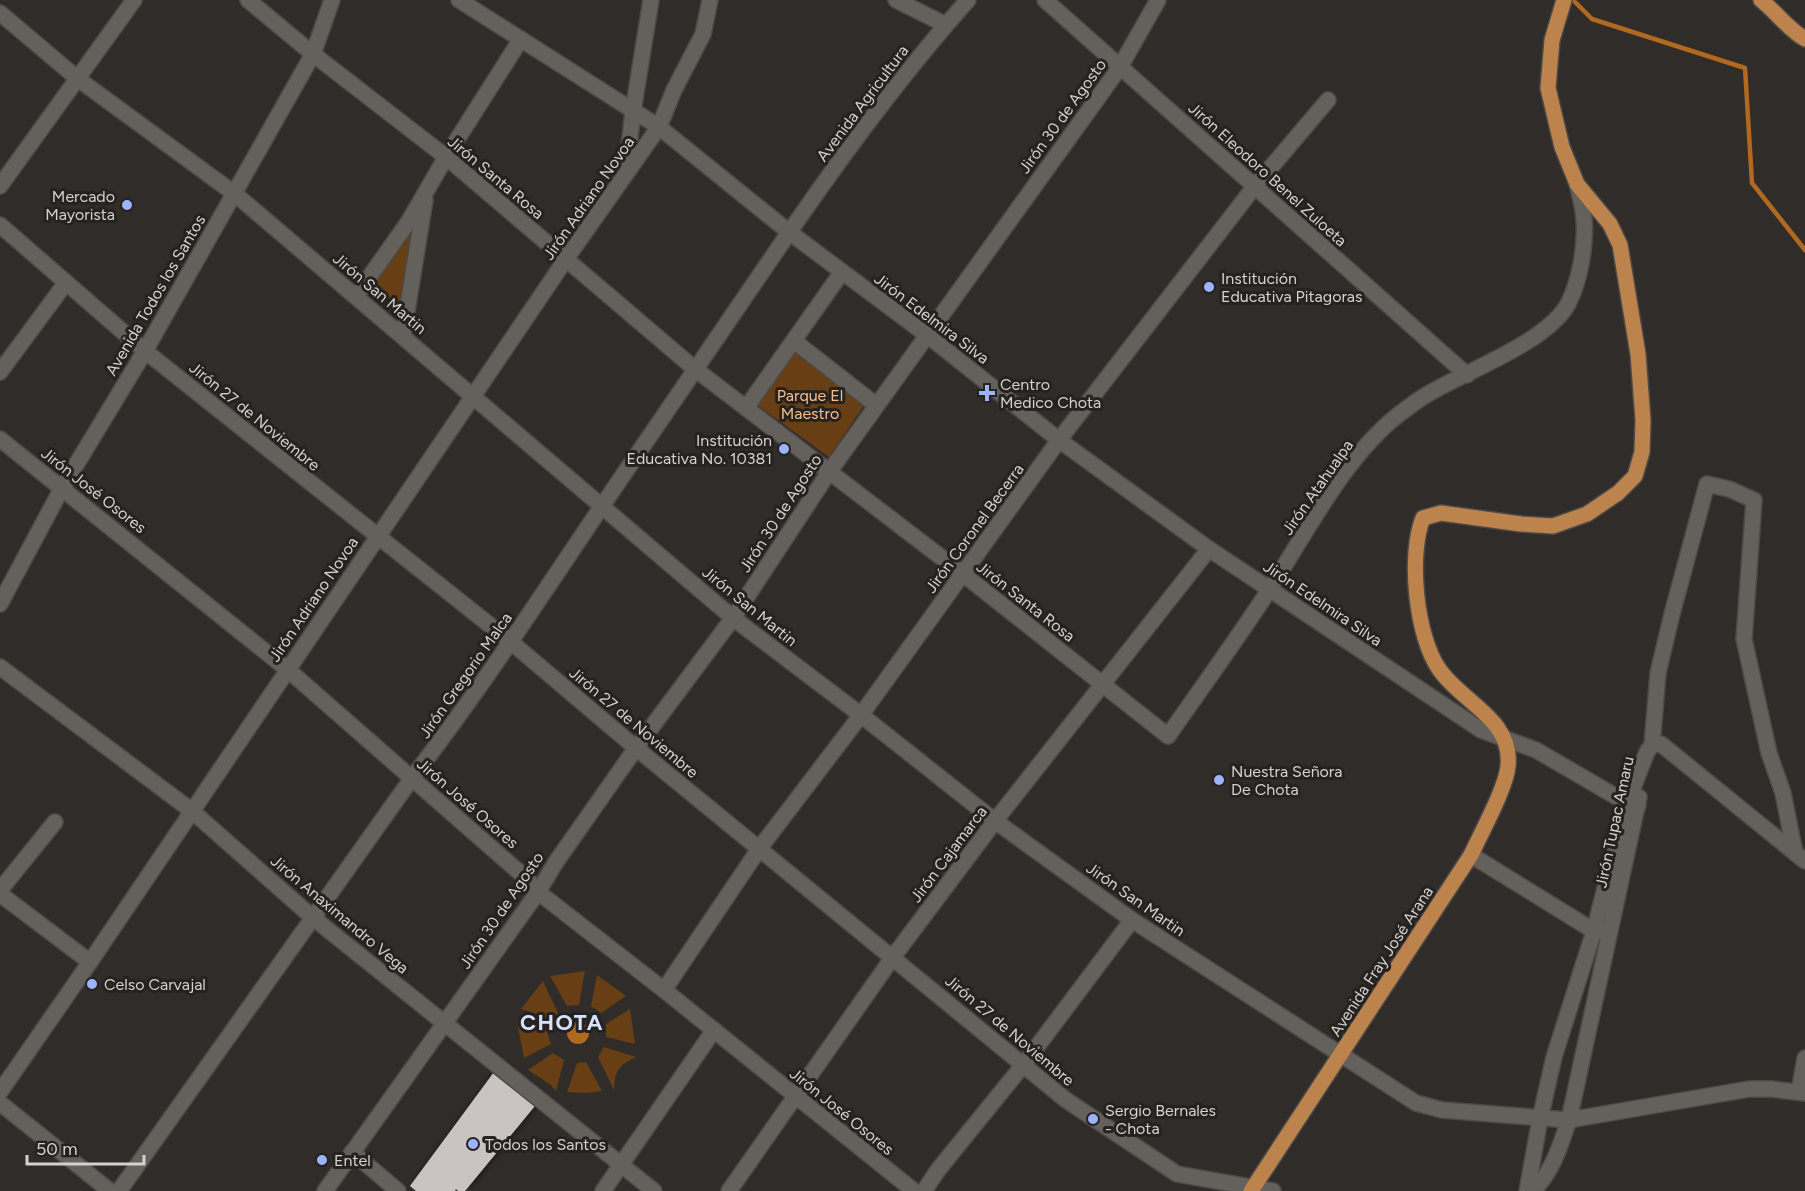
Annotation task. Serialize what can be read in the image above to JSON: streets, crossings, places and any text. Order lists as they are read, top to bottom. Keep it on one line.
{"streets":{"main road":["Avenida Fray José Arana"],"street":["Avenida Agricultura","Jirón 30 de Agosto","Jirón Eleodoro Benel Zuloeta","Jirón Santa Rosa","Jirón Adriano Novoa","Jirón San Martin","Avenida Todos los Santos","Jirón Edelmira Silva","Jirón 27 de Noviembre","Jirón Atahualpa","Jirón José Osores","Jirón Coronel Becerra","Jirón Gregorio Malca","Jirón Tupac Amaru","Jirón Cajamarca","Jirón Anaximandro Vega"]},"crossings":[["Avenida Agricultura","Jirón Edelmira Silva"],["Avenida Agricultura","Jirón Gregorio Malca"],["Jirón 30 de Agosto","Jirón Eleodoro Benel Zuloeta"],["Jirón 30 de Agosto","Jirón Santa Rosa"],["Jirón 30 de Agosto","Jirón San Martin"],["Jirón 30 de Agosto","Jirón Edelmira Silva"],["Jirón 30 de Agosto","Jirón 27 de Noviembre"],["Jirón 30 de Agosto","Jirón José Osores"],["Jirón 30 de Agosto","Jirón Anaximandro Vega"],["Jirón Eleodoro Benel Zuloeta","Jirón Atahualpa"],["Jirón Eleodoro Benel Zuloeta","Jirón Coronel Becerra"],["Jirón Santa Rosa","Jirón Adriano Novoa"],["Jirón Santa Rosa","Avenida Todos los Santos"],["Jirón Santa Rosa","Jirón Atahualpa"],["Jirón Santa Rosa","Jirón Coronel Becerra"],["Jirón Santa Rosa","Jirón Gregorio Malca"],["Jirón Santa Rosa","Jirón Cajamarca"],["Jirón Adriano Novoa","Jirón San Martin"],["Jirón Adriano Novoa","Jirón Edelmira Silva"],["Jirón Adriano Novoa","Jirón 27 de Noviembre"],["Jirón Adriano Novoa","Jirón José Osores"],["Jirón Adriano Novoa","Jirón Anaximandro Vega"],["Jirón San Martin","Avenida Todos los Santos"],["Jirón San Martin","Jirón Coronel Becerra"],["Jirón San Martin","Jirón Gregorio Malca"],["Jirón San Martin","Jirón Tupac Amaru"],["Jirón San Martin","Jirón Cajamarca"],["Jirón San Martin","Avenida Fray José Arana"],["Avenida Todos los Santos","Jirón 27 de Noviembre"],["Avenida Todos los Santos","Jirón José Osores"],["Jirón Edelmira Silva","Jirón Atahualpa"],["Jirón Edelmira Silva","Jirón Coronel Becerra"],["Jirón Edelmira Silva","Jirón Gregorio Malca"],["Jirón Edelmira Silva","Jirón Tupac Amaru"],["Jirón Edelmira Silva","Jirón Cajamarca"],["Jirón Edelmira Silva","Avenida Fray José Arana"],["Jirón 27 de Noviembre","Jirón Coronel Becerra"],["Jirón 27 de Noviembre","Jirón Gregorio Malca"],["Jirón 27 de Noviembre","Jirón Cajamarca"],["Jirón 27 de Noviembre","Avenida Fray José Arana"],["Jirón José Osores","Jirón Coronel Becerra"],["Jirón José Osores","Jirón Gregorio Malca"],["Jirón José Osores","Jirón Cajamarca"],["Jirón Gregorio Malca","Jirón Anaximandro Vega"]],"districts":["CHOTA"],"parks":["Parque El Maestro"],"places":{"other":["Mercado Mayorista","Institución Educativa Pitagoras","Institución Educativa No. 10381","Nuestra Señora De Chota","Celso Carvajal","Sergio Bernales - Chota","Todos los Santos","Entel"],"health":["Centro Medico Chota"]},"scale_bar":"50 m"}
